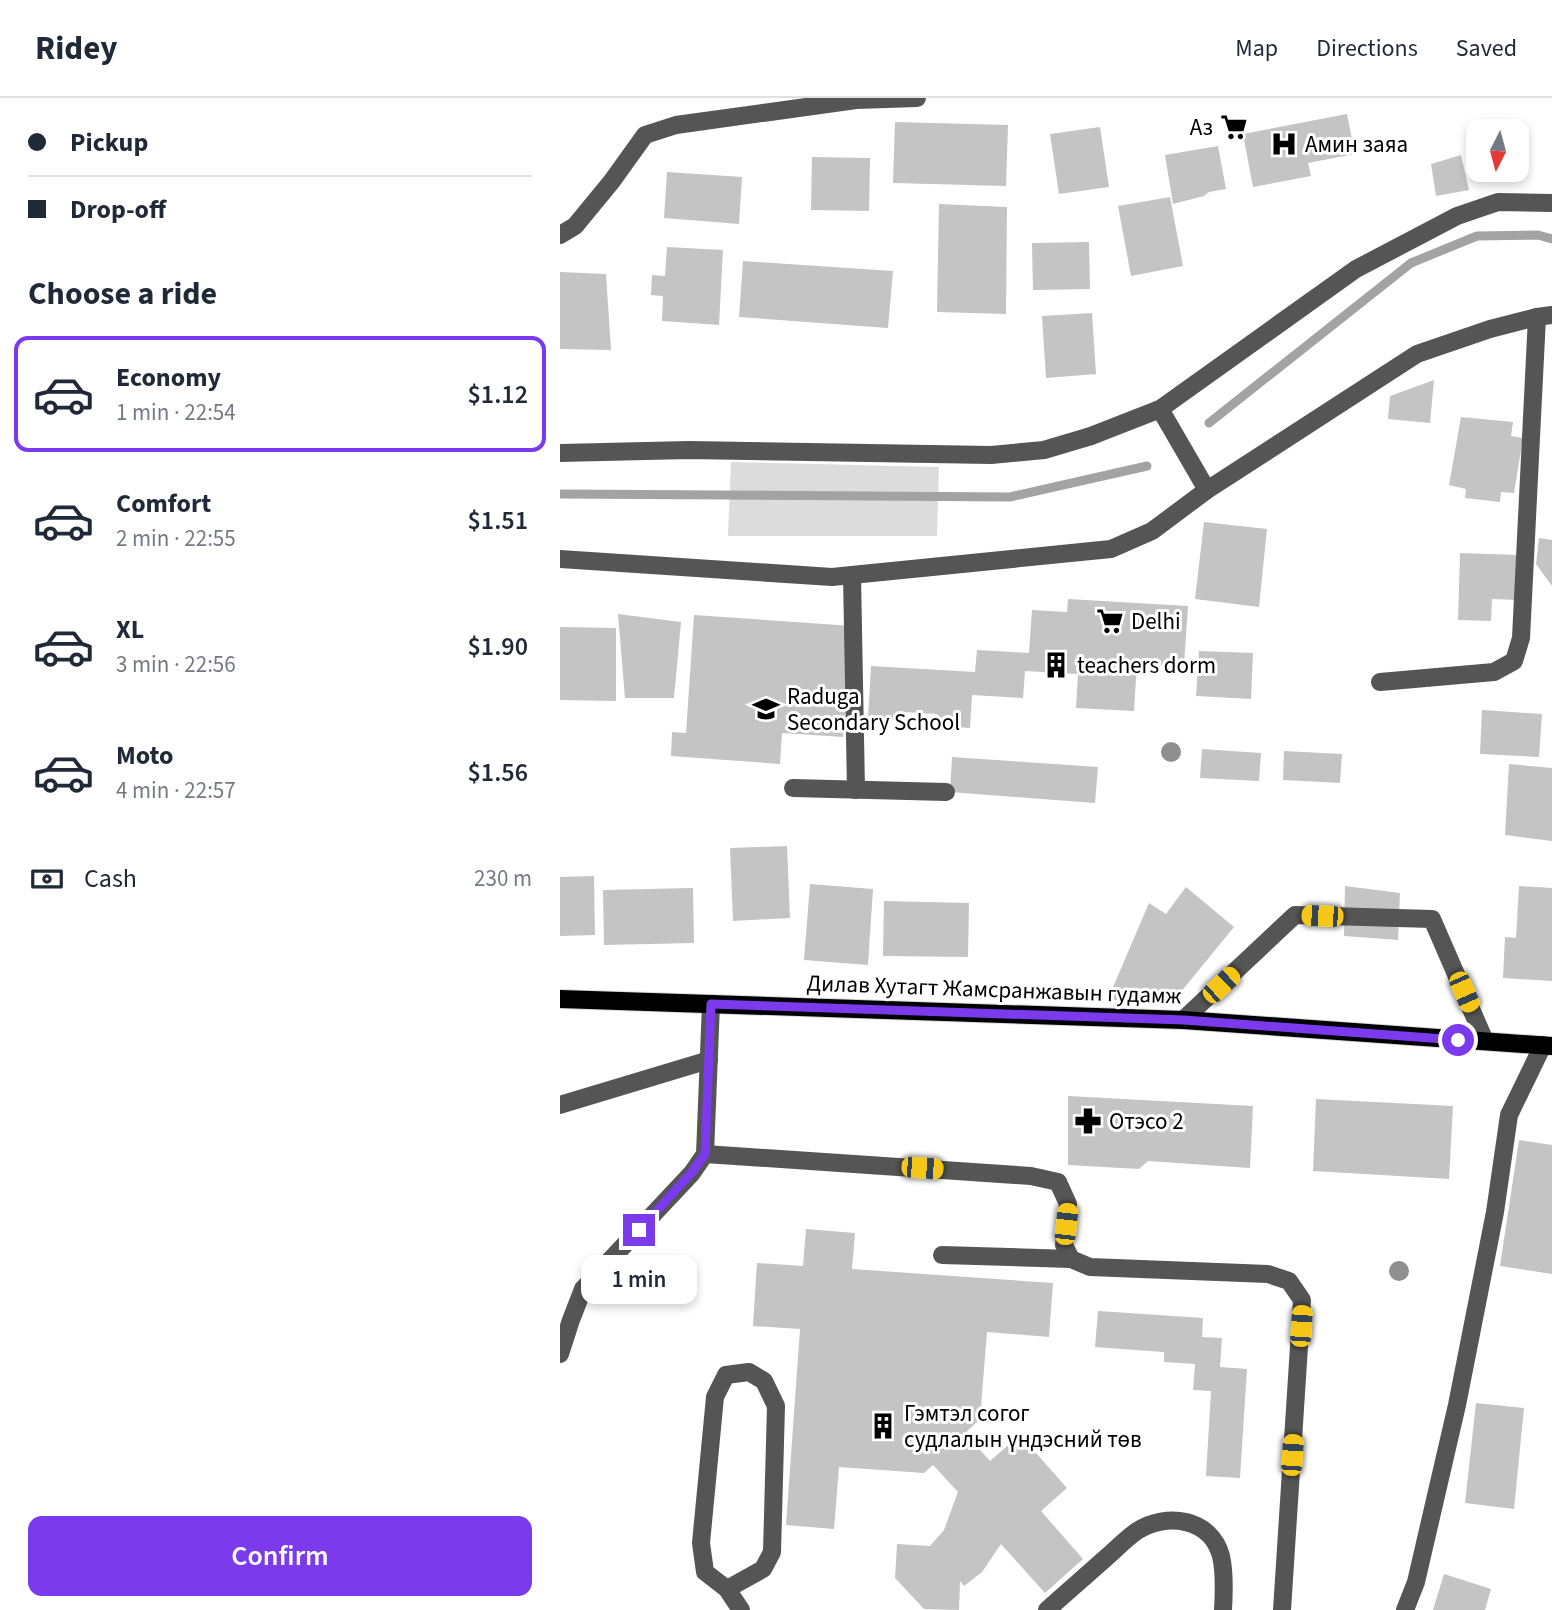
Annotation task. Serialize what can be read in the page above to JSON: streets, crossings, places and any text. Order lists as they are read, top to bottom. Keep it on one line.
{"streets":{"main road":["Дилав Хутагт Жамсранжавын гудамж"]},"places":{"supermarket":["Аз","Delhi"],"hospital":["Амин заяа"],"building":["teachers dorm","Гэмтэл согог судлалын үндэсний төв"],"school or university":["Raduga Secondary School"],"pharmacy":["Отэсо 2"]},"north":"bottom","page":{"header":"Ridey","nav":["Map","Directions","Saved"],"banner":["Pickup","Drop-off"],"heading":"Choose a ride","list":[{"name":"Economy","note":"1 min · 22:54","value":"$1.12"},{"name":"Comfort","note":"2 min · 22:55","value":"$1.51"},{"name":"XL","note":"3 min · 22:56","value":"$1.90"},{"name":"Moto","note":"4 min · 22:57","value":"$1.56"}],"pay":["Cash","230 m"],"bubble":"1 min","buttons":"Confirm"}}
